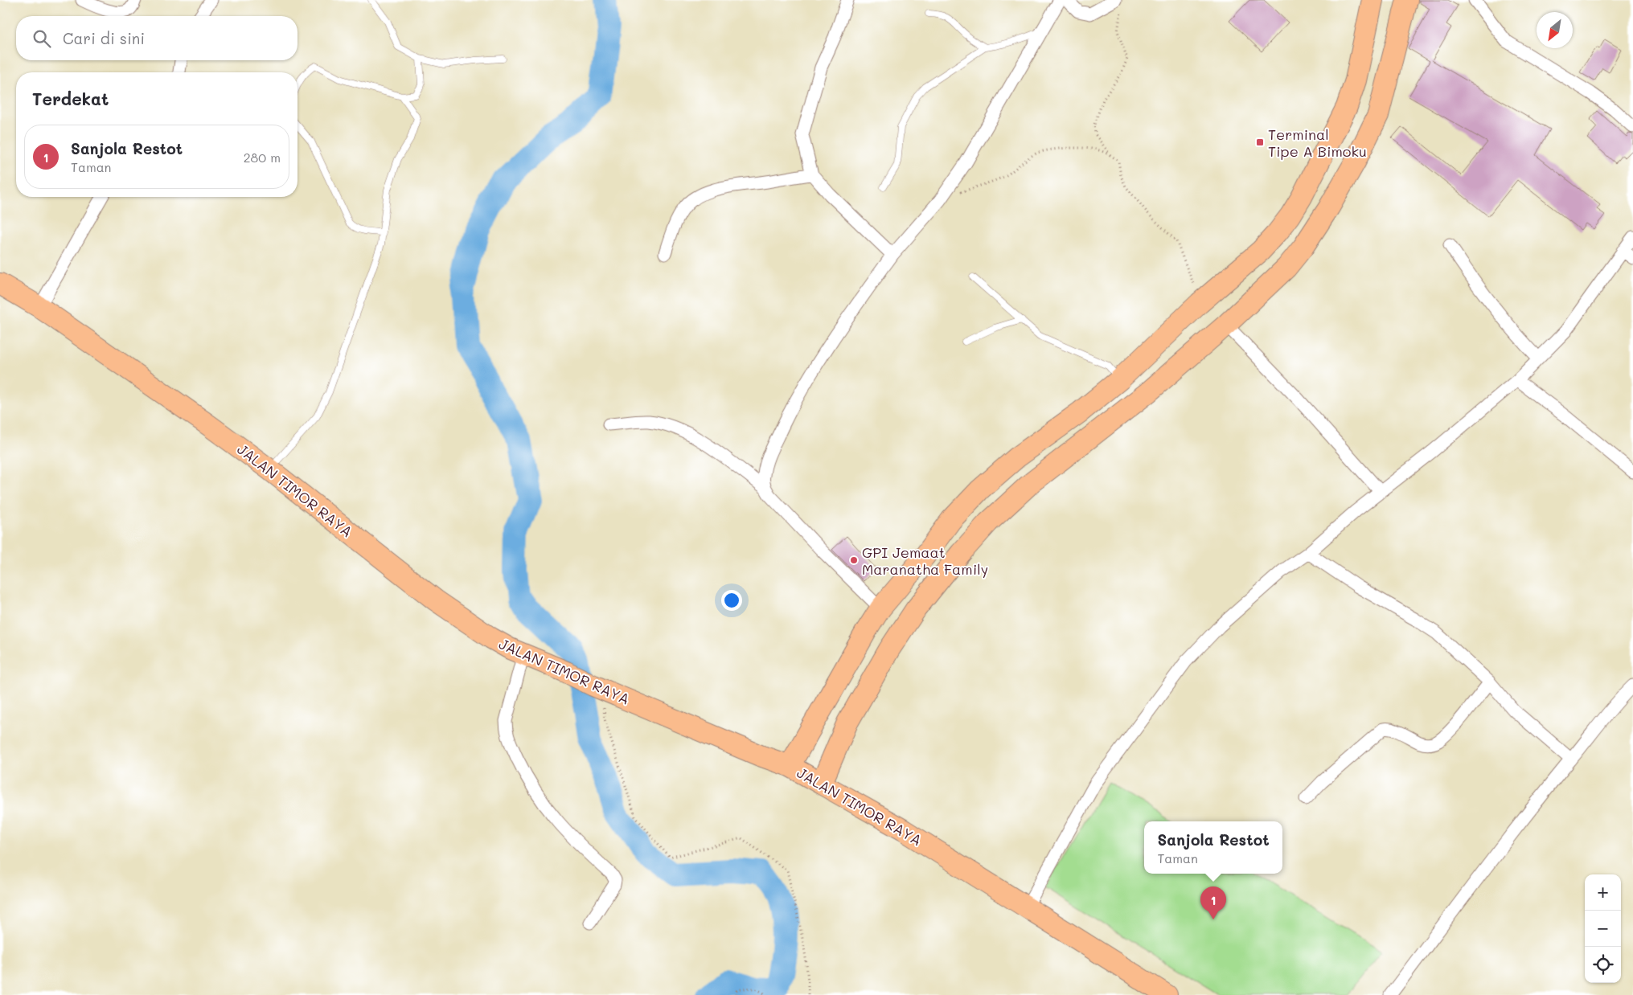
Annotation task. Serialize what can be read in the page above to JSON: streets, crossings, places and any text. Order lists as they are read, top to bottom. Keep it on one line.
{"streets":{"highway":["JALAN TIMOR RAYA"]},"places":{"transit":["Terminal Tipe A Bimoku"],"other":["GPI Jemaat Maranatha Family"]},"north":"bottom left","page":{"search":"Cari di sini","heading":"Terdekat","list":[{"mark":"1","name":"Sanjola Restot","note":"Taman","value":"280 m"}],"popup":["Sanjola Restot","Taman"],"map_buttons":["+","−"],"pins":"1"}}
